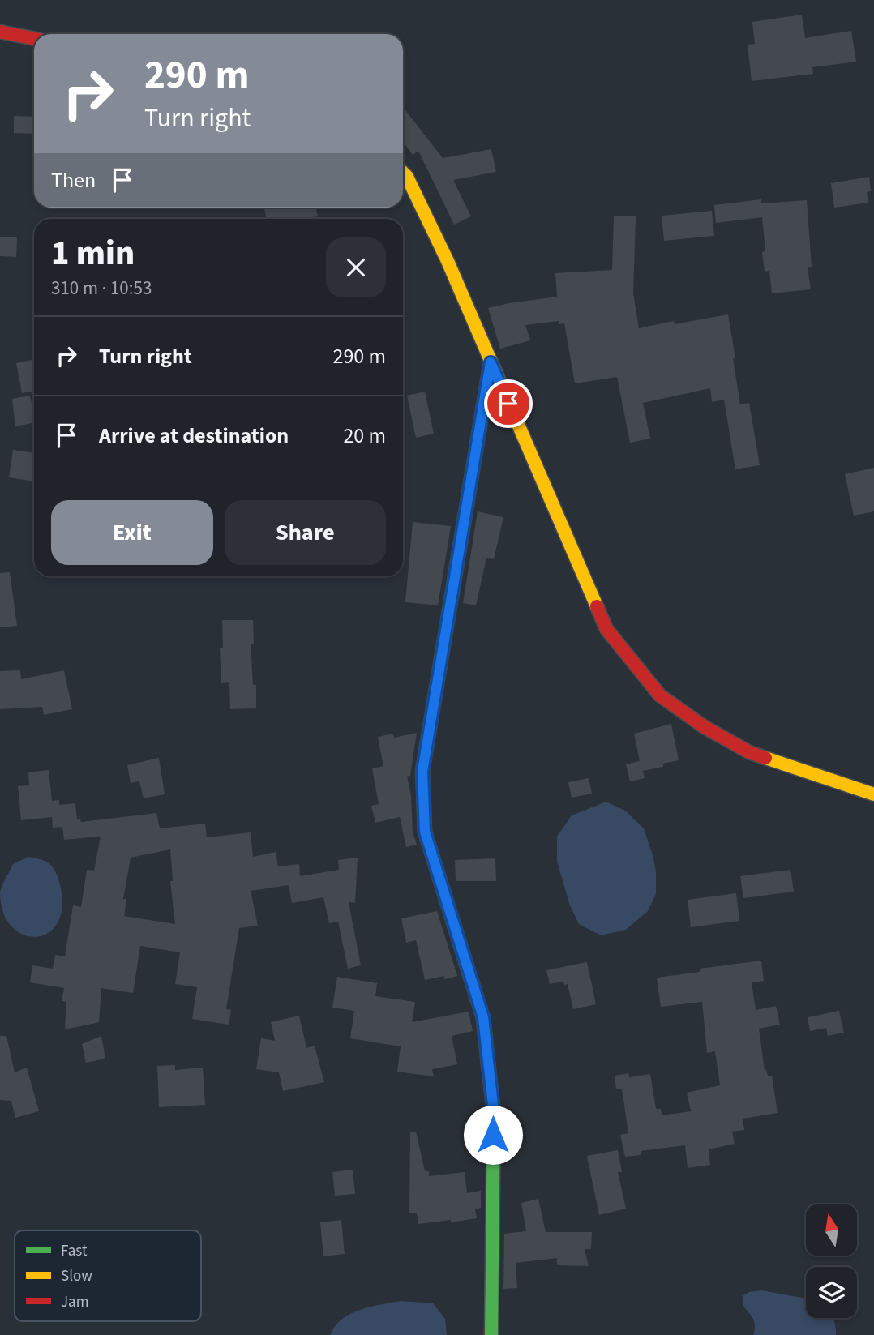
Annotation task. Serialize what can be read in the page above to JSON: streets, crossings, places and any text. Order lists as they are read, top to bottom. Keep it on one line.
{"legend":["Fast","Slow","Jam"],"north":"top","page":{"turn":["290 m","Turn right"],"then":"Then","heading":["1 min","310 m · 10:53"],"list":[{"name":"Turn right","value":"290 m"},{"name":"Arrive at destination","value":"20 m"}],"buttons":["Exit","Share"]}}
